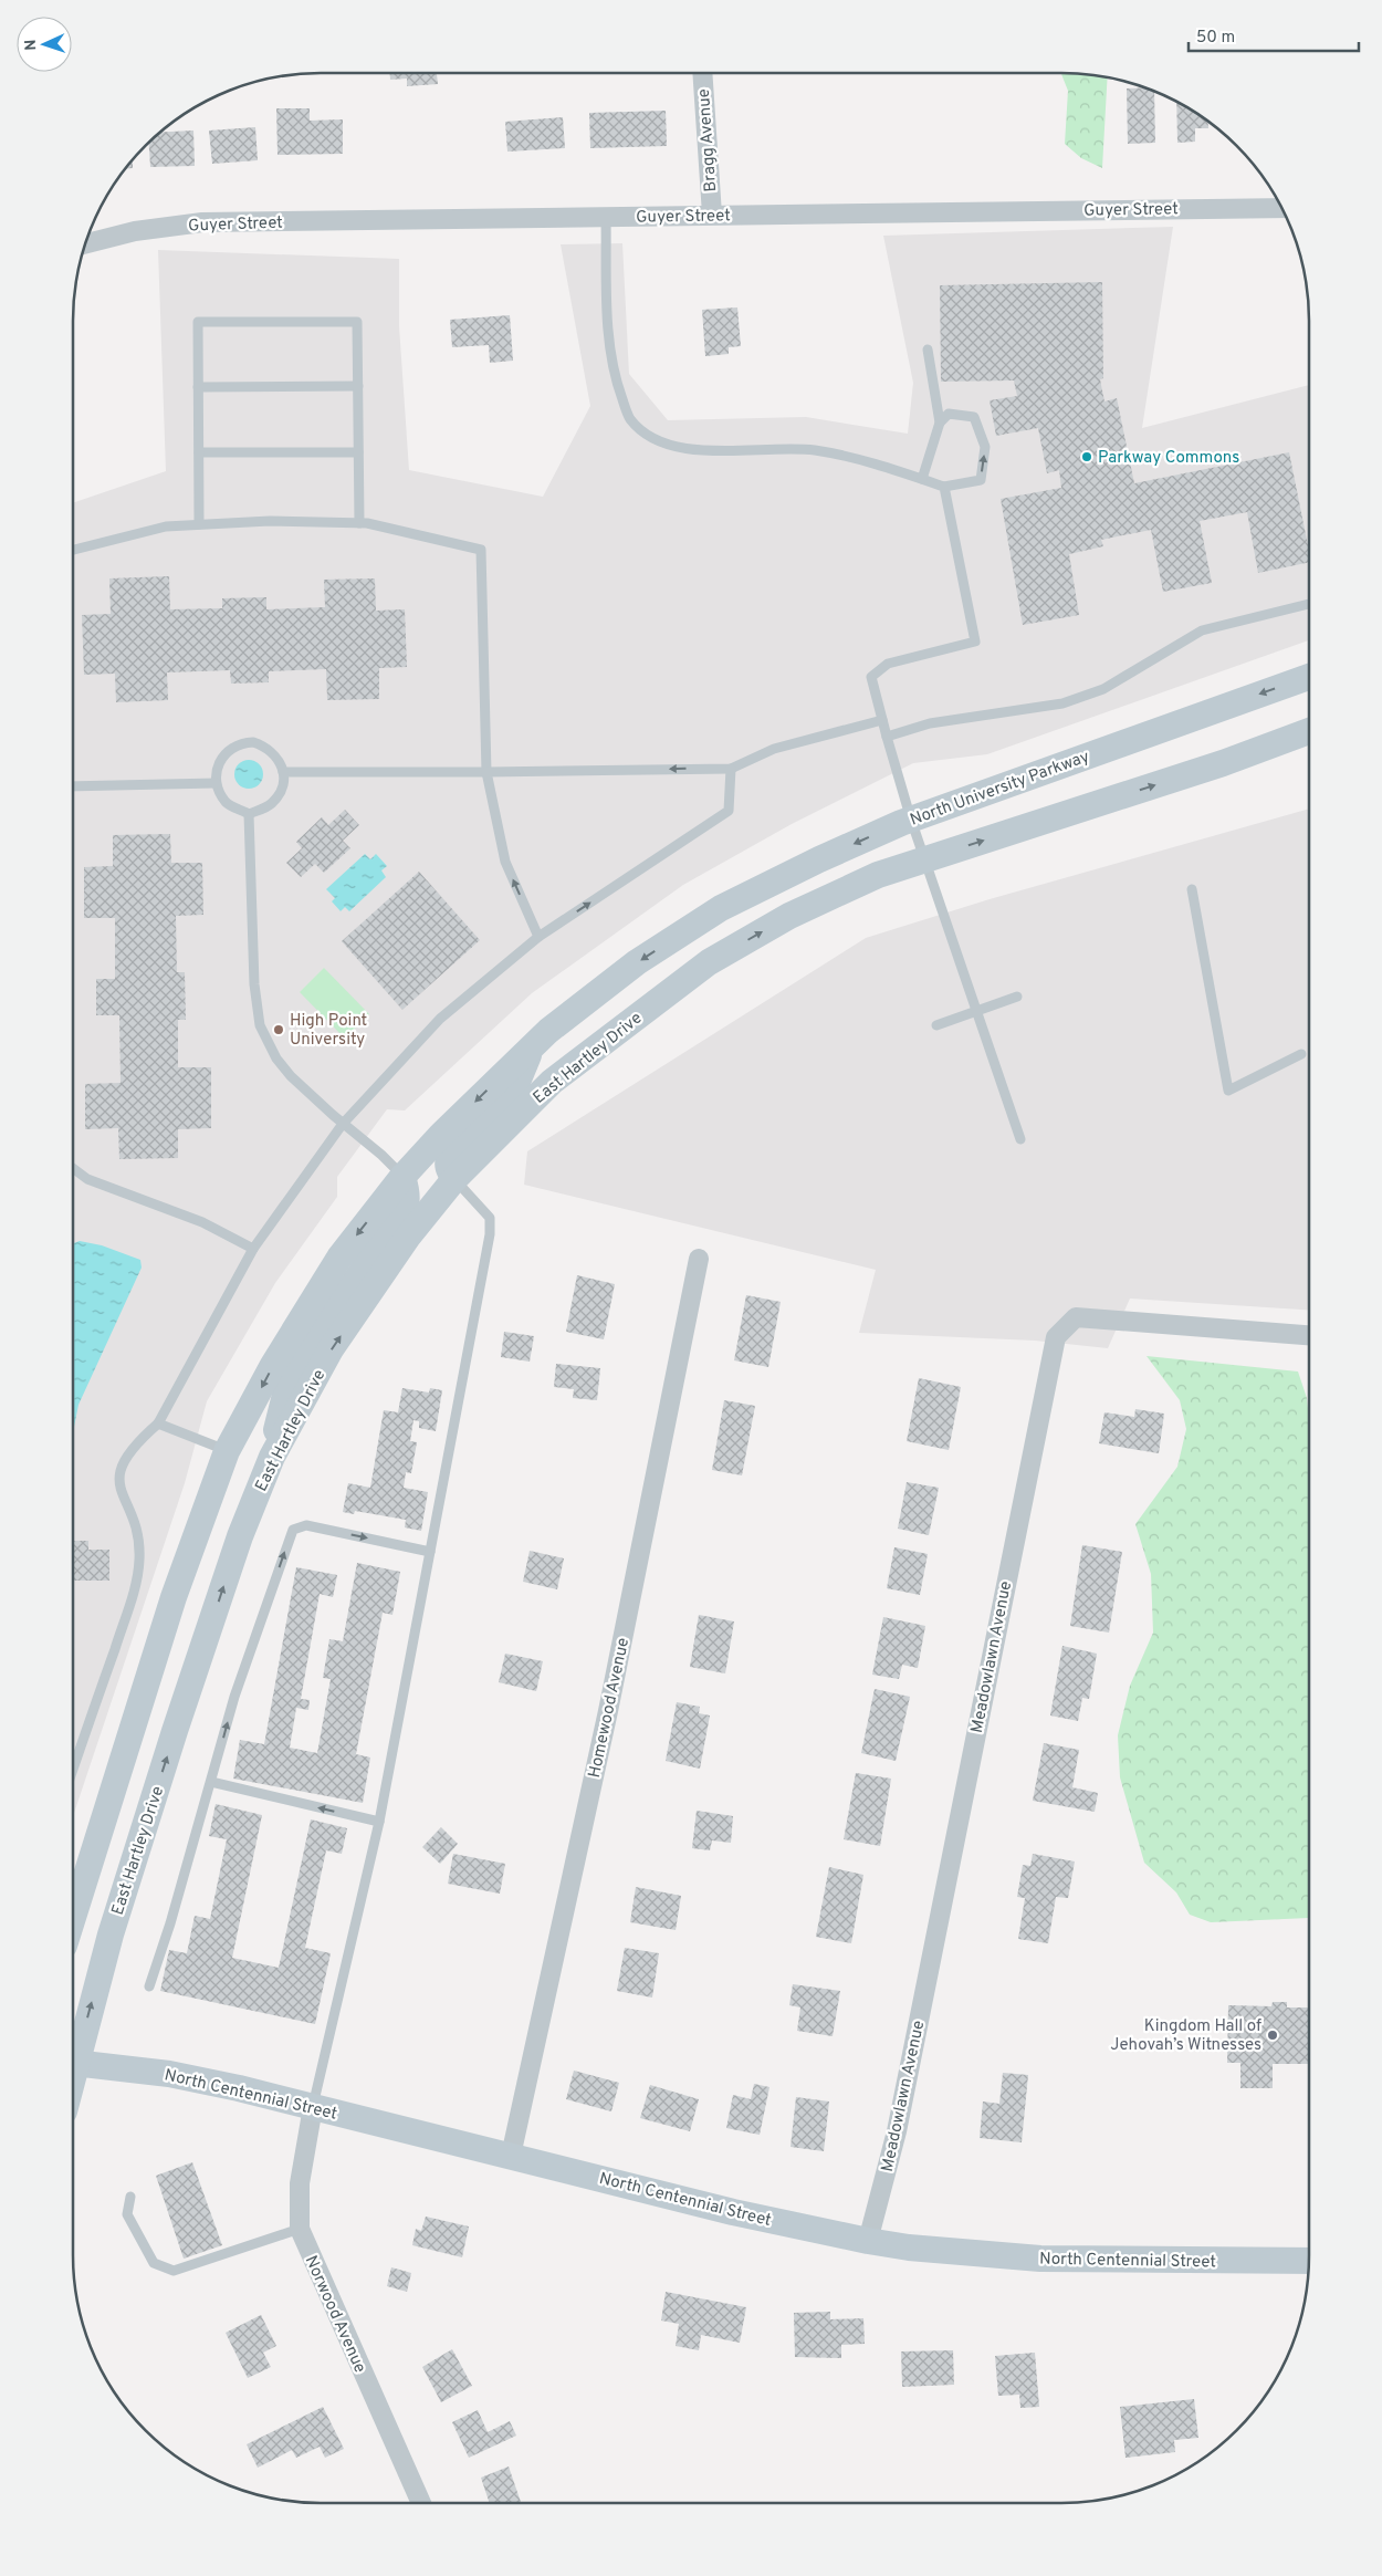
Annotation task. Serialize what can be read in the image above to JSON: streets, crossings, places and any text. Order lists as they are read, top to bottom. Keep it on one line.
{"streets":{"main road":["North University Parkway","East Hartley Drive","North Centennial Street"],"street":["Bragg Avenue","Guyer Street","Meadowlawn Avenue","Homewood Avenue","Norwood Avenue"]},"crossings":[["Bragg Avenue","Guyer Street"],["Meadowlawn Avenue","North Centennial Street"],["Homewood Avenue","North Centennial Street"],["North Centennial Street","Norwood Avenue"]],"places":["Parkway Commons","High Point University","Kingdom Hall of Jehovah’s Witnesses"],"scale_bar":"50 m","north":"left"}
